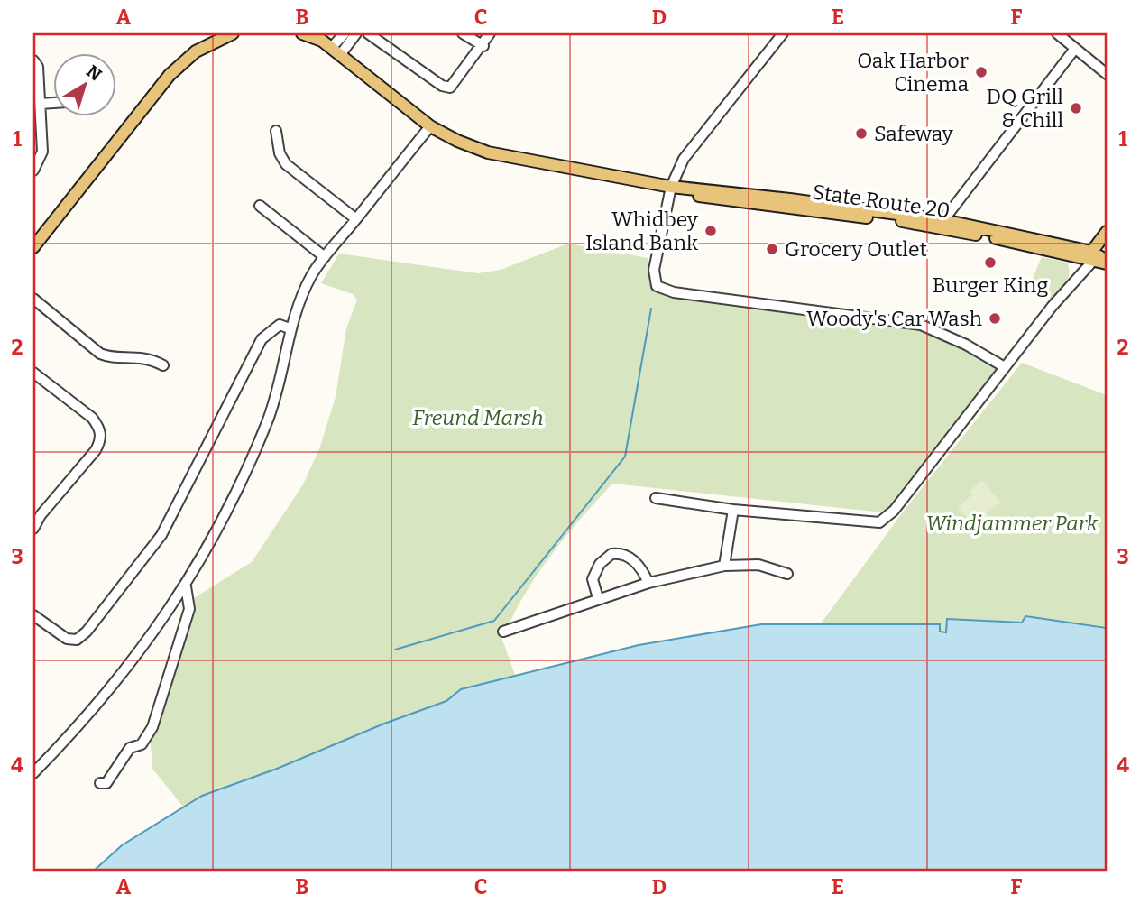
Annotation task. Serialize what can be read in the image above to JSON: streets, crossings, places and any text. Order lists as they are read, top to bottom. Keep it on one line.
{"streets":{"main road":["State Route 20"]},"parks":["Freund Marsh","Windjammer Park"],"places":["Oak Harbor Cinema","DQ Grill & Chill","Safeway","Whidbey Island Bank","Grocery Outlet","Burger King","Woody's Car Wash"],"north":"top right","grid":{"columns":["A","B","C","D","E","F"],"rows":["1","2","3","4"]}}
